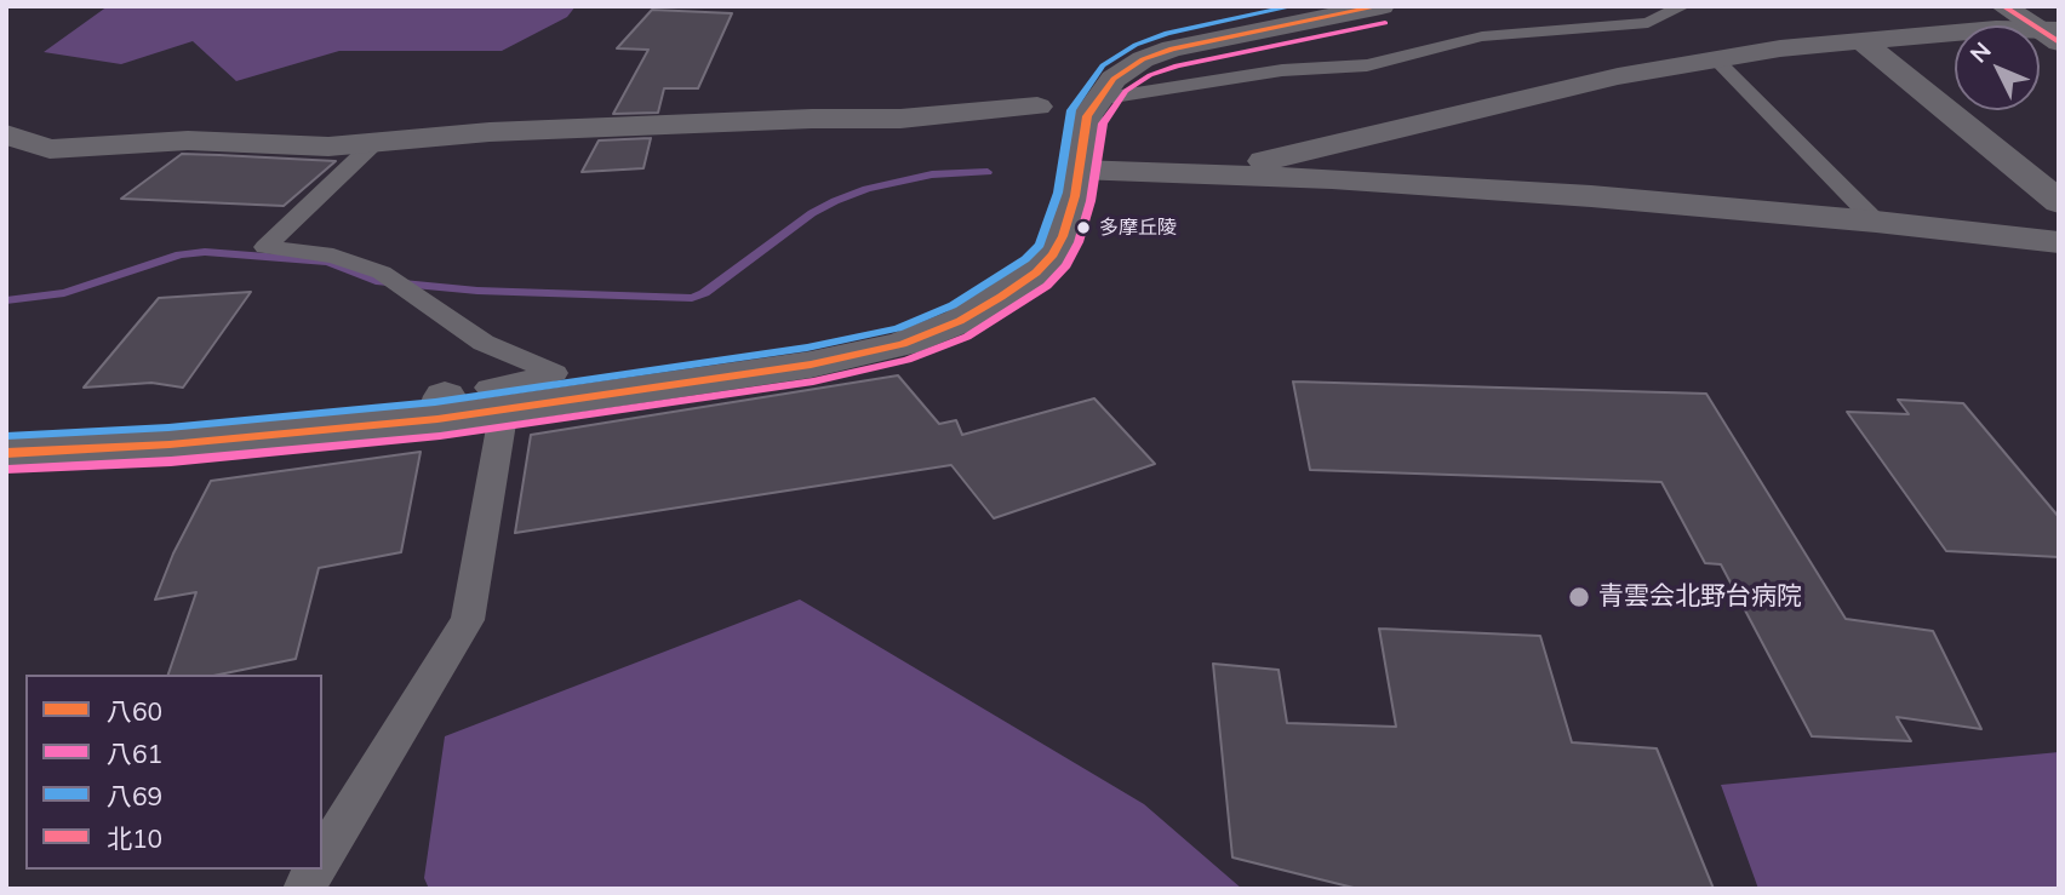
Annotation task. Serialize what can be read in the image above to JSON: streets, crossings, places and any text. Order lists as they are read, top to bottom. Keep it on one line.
{"places":["多摩丘陵","青雲会北野台病院"],"lines":["transit line 八60","transit line 八69","transit line 北10","transit line 八61"],"legend":["八60","八61","八69","北10"],"north":"top left"}
